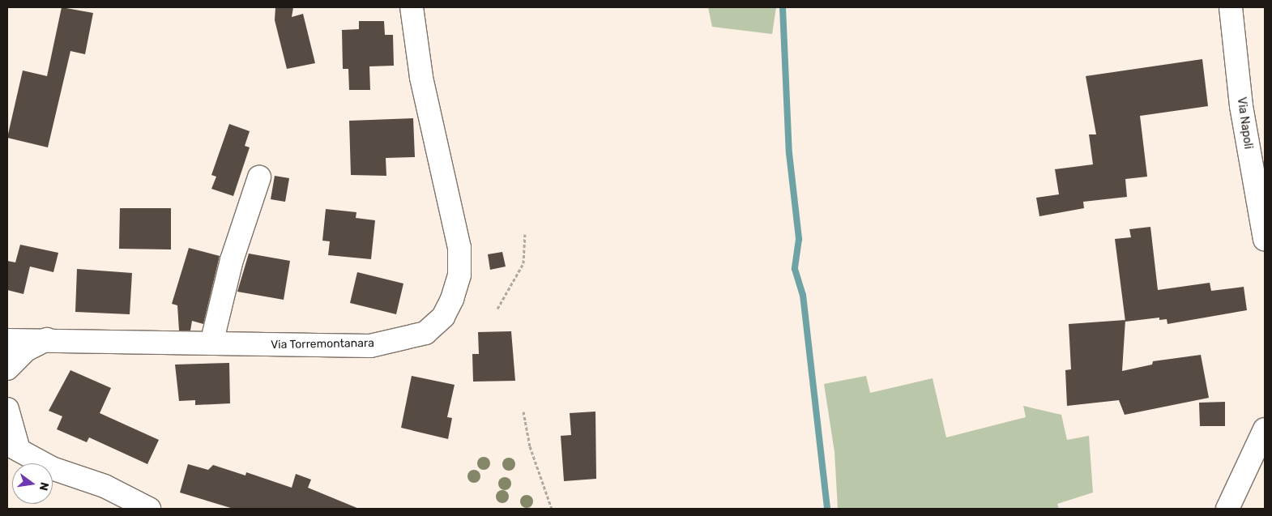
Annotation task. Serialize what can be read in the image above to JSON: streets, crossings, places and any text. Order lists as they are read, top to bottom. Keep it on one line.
{"streets":{"street":["Via Napoli","Via Torremontanara"]},"north":"right"}
